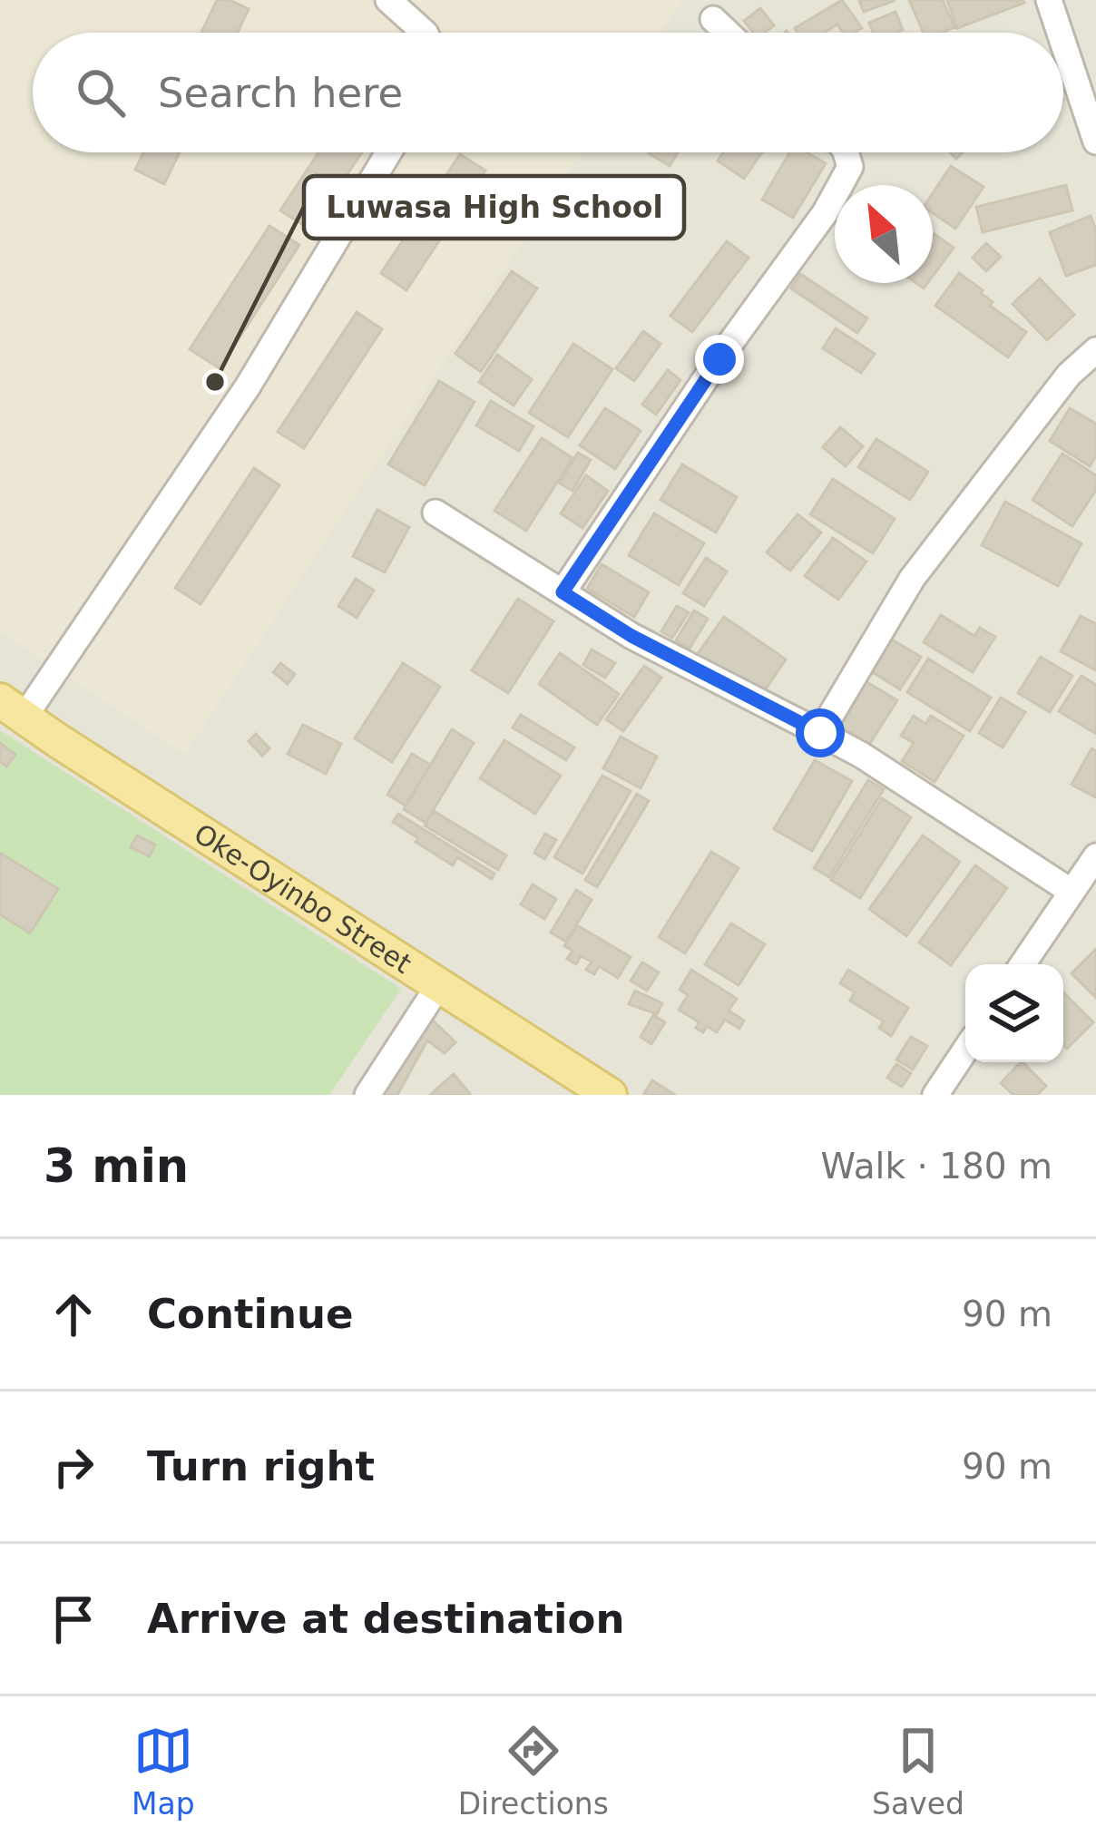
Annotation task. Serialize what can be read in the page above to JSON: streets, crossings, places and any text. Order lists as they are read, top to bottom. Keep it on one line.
{"streets":{"main road":["Oke-Oyinbo Street"]},"places":["Luwasa High School"],"north":"top left","page":{"search":"Search here","heading":["3 min","Walk · 180 m"],"list":[["Continue","90 m"],["Turn right","90 m"],"Arrive at destination"],"nav":["Map","Directions","Saved"]}}
